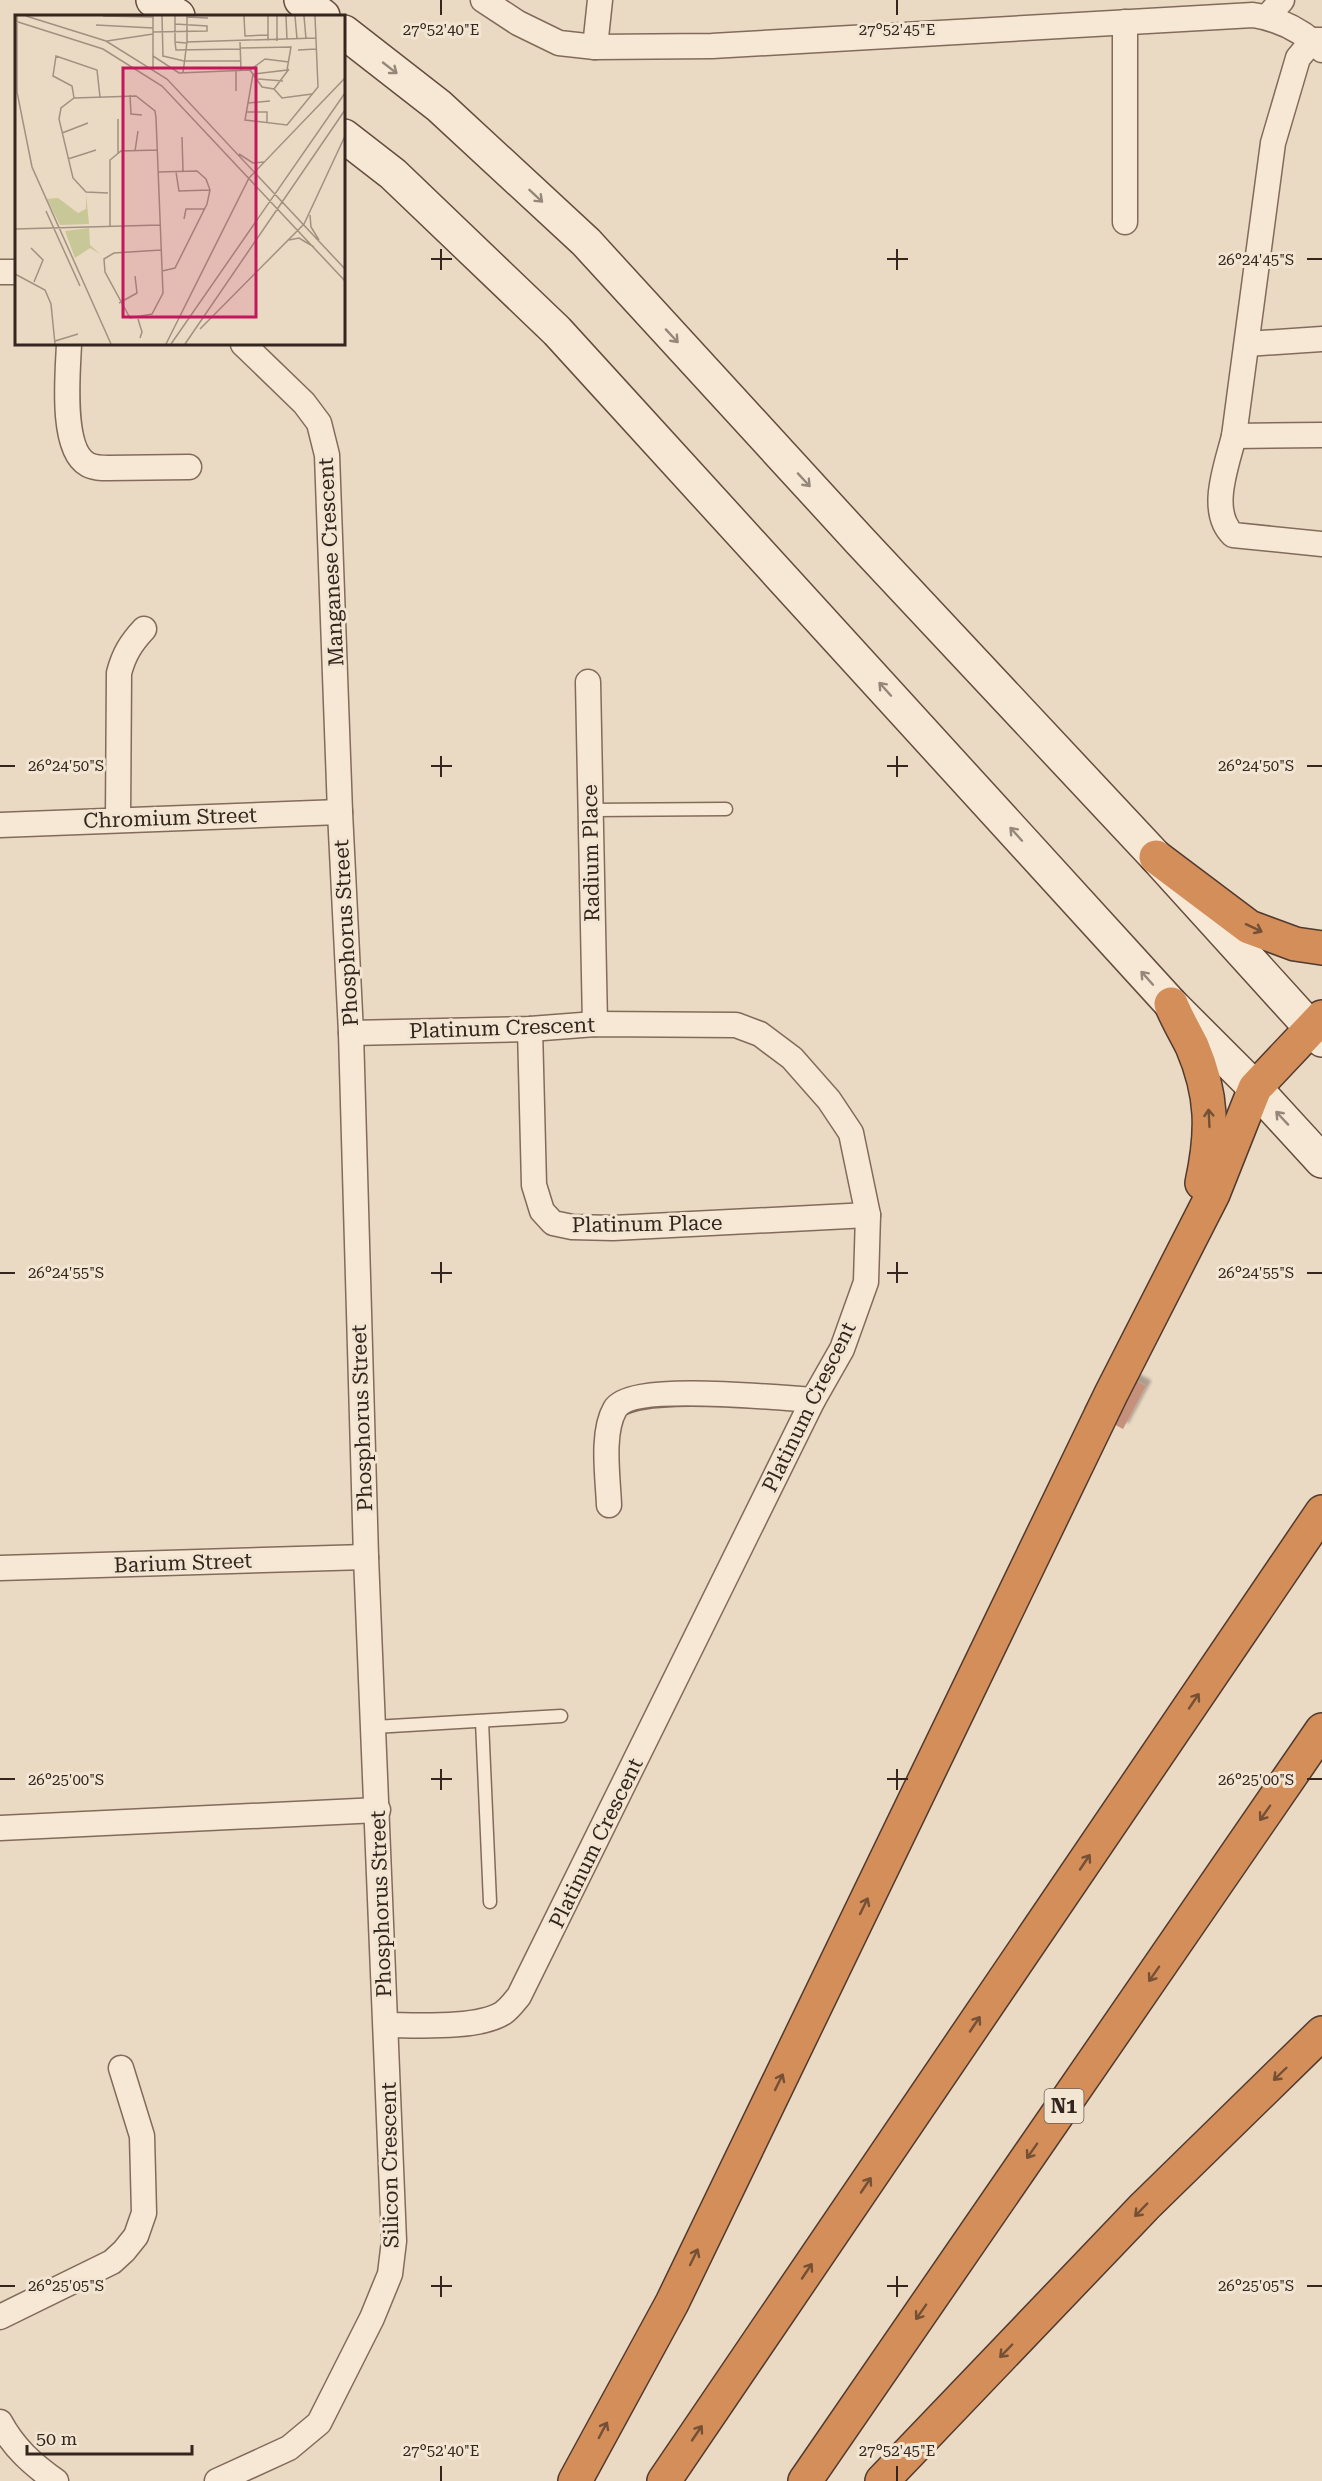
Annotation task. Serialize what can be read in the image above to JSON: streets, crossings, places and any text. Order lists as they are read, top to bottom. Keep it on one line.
{"streets":{"highway":["N1"],"street":["Manganese Crescent","Chromium Street","Radium Place","Phosphorus Street","Platinum Crescent","Platinum Place","Barium Street","Silicon Crescent"]},"crossings":[["Manganese Crescent","Chromium Street"],["Manganese Crescent","Phosphorus Street"],["Chromium Street","Phosphorus Street"],["Radium Place","Platinum Crescent"],["Phosphorus Street","Platinum Crescent"],["Phosphorus Street","Barium Street"],["Phosphorus Street","Silicon Crescent"],["Platinum Crescent","Platinum Place"],["Platinum Crescent","Silicon Crescent"]],"scale_bar":"50 m","coordinates":["27°52'40\"E","27°52'45\"E","26°24'45\"S","26°24'50\"S","26°24'55\"S","26°25'00\"S","26°25'05\"S"]}
